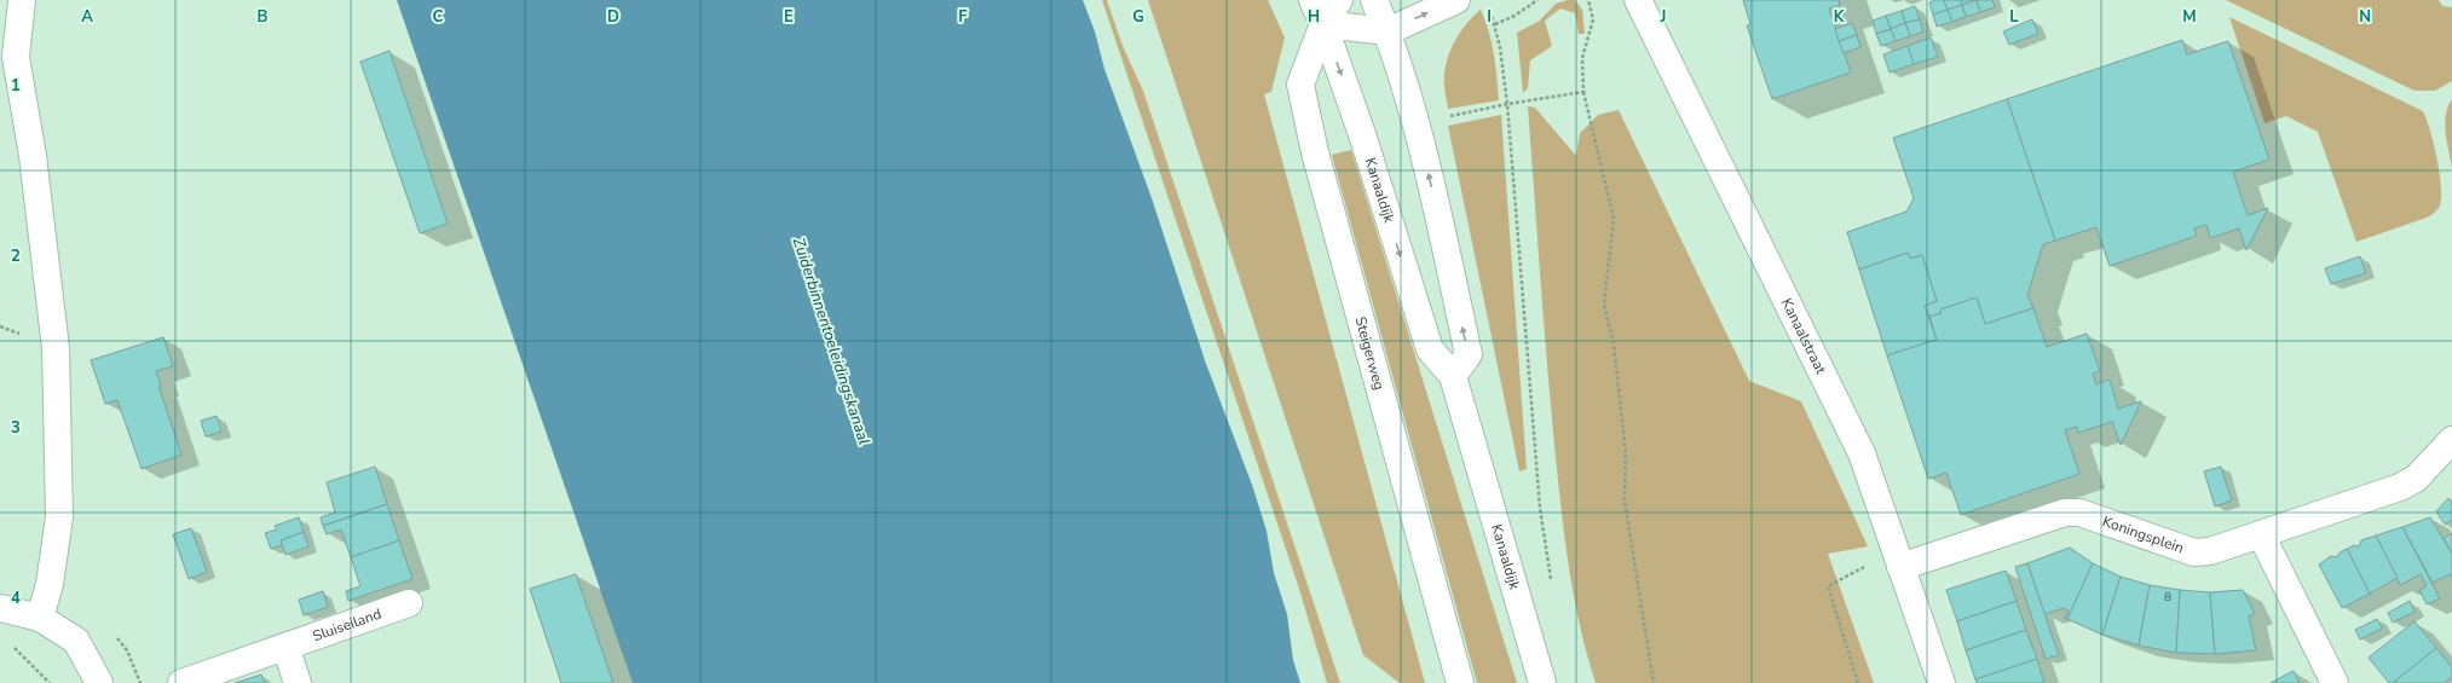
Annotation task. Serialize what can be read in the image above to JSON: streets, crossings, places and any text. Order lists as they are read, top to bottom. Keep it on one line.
{"streets":{"street":["Kanaaldijk","Kanaalstraat","Steigerweg","Koningsplein","Sluiseiland"]},"crossings":[["Kanaaldijk","Steigerweg"],["Kanaalstraat","Koningsplein"]],"water":["Zuiderbinnentoeleidingskanaal"],"house_numbers":["8"],"grid":{"columns":["A","B","C","D","E","F","G","H","I","J","K","L","M","N"],"rows":["1","2","3","4"]}}
